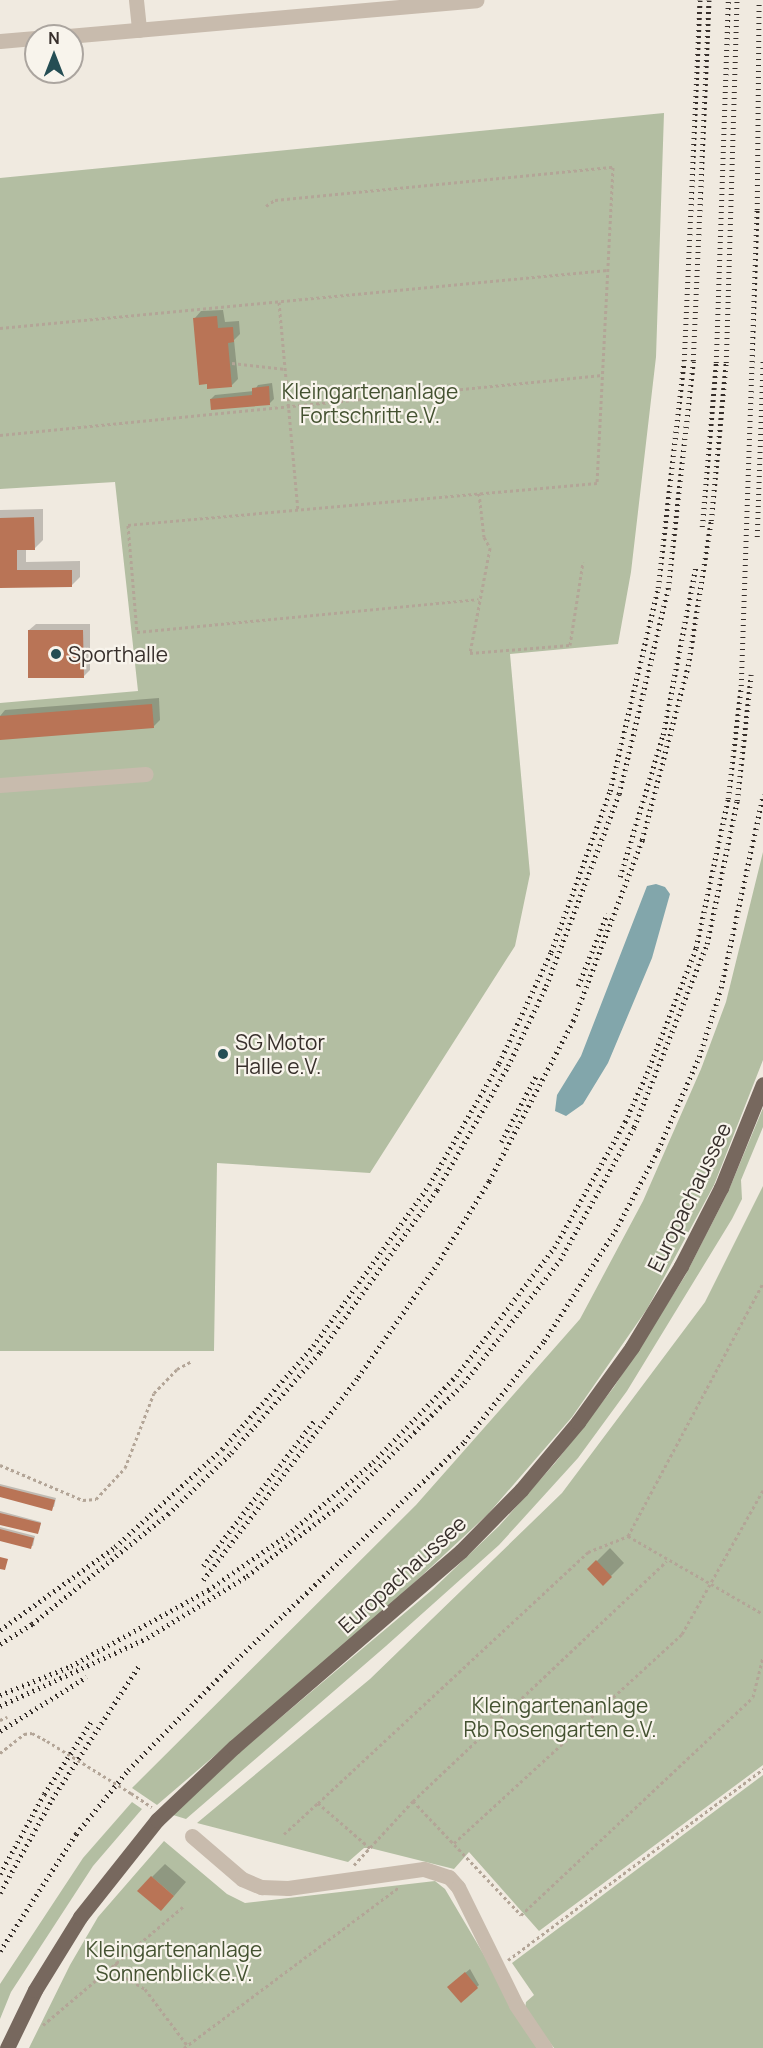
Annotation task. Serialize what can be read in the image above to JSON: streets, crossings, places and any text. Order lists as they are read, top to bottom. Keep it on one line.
{"streets":{"main road":["Europachaussee"]},"parks":["Kleingartenanlage Fortschritt e.V.","Kleingartenanlage Rb Rosengarten e.V.","Kleingartenanlage Sonnenblick e.V."],"places":["Sporthalle","SG Motor Halle e.V."],"north":"top"}
